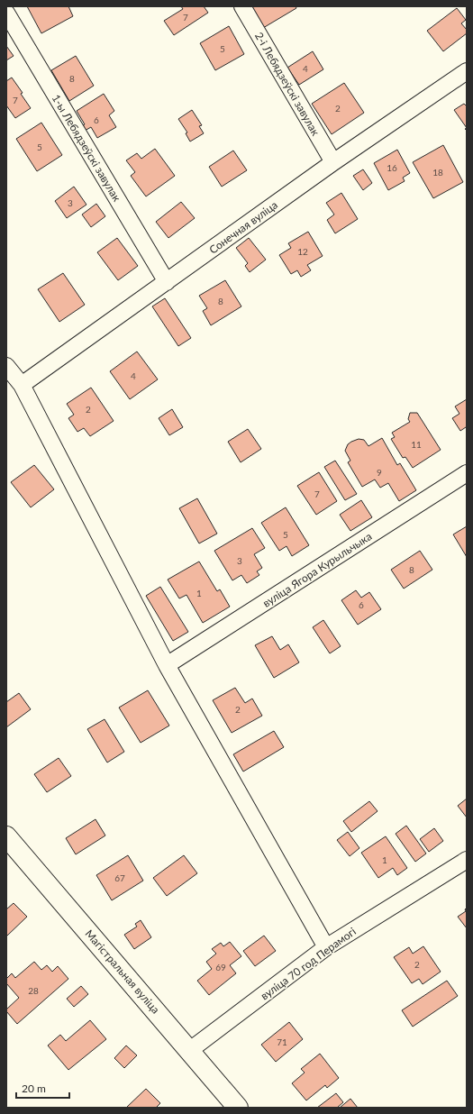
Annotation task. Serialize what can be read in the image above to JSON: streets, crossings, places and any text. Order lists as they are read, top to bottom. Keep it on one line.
{"streets":{"main road":["Магістральная вуліца"],"street":["2-і Лебядзеўскі завулак","1-ы Лебядзеўскі завулак","Сонечная вуліца","вуліца Ягора Курыльчыка","вуліца 70 год Перамогі"]},"crossings":[["2-і Лебядзеўскі завулак","Сонечная вуліца"],["1-ы Лебядзеўскі завулак","Сонечная вуліца"],["вуліца 70 год Перамогі","Магістральная вуліца"]],"house_numbers":["7","5","4","8","7","2","6","5","16","18","3","12","8","4","2","11","9","7","5","3","8","1","6","2","1","67","2","69","28","71"],"scale_bar":"20 m"}
